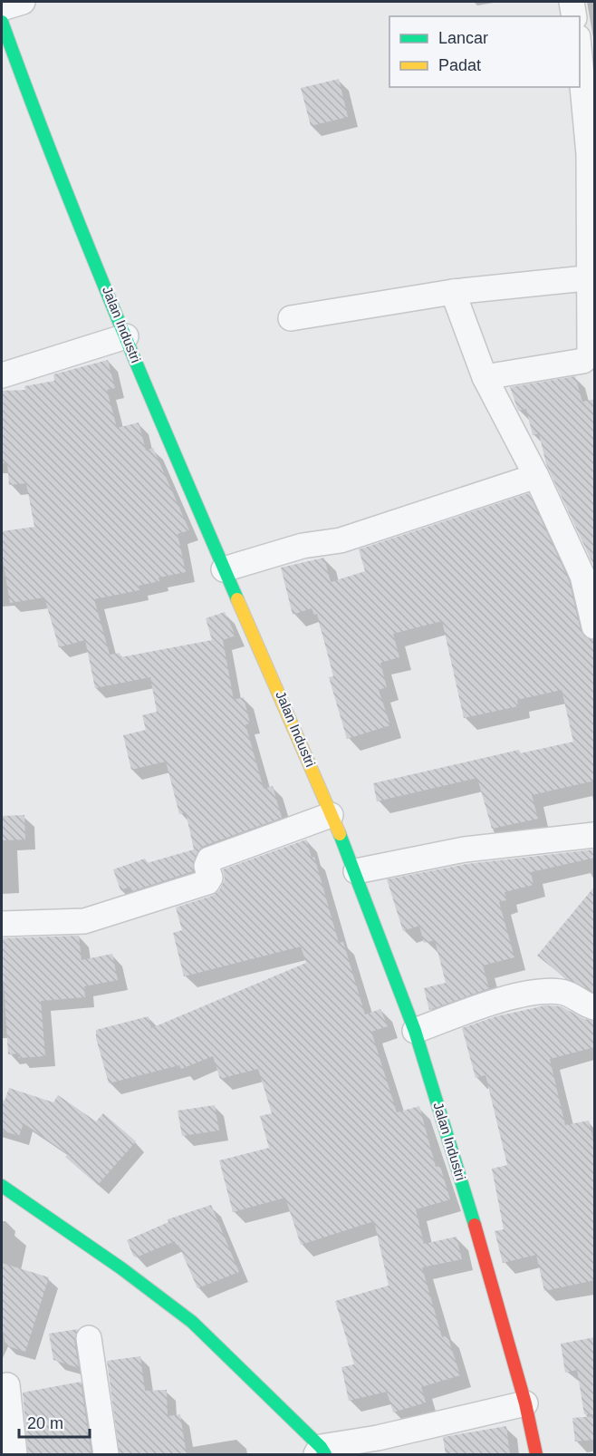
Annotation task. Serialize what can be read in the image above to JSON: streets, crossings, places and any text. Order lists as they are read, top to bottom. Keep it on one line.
{"streets":{"main road":["Jalan Industri"]},"legend":["Lancar","Padat"],"scale_bar":"20 m"}
